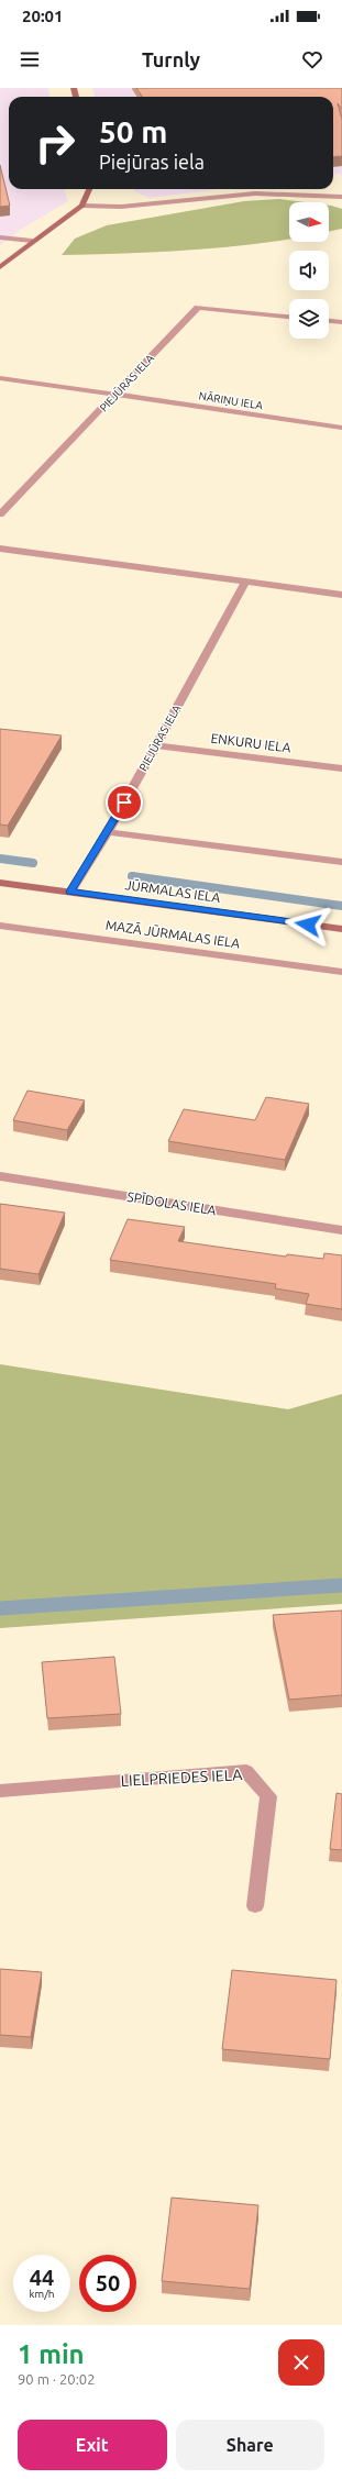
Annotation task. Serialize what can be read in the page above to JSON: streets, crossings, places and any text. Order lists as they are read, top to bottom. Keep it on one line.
{"streets":{"street":["PIEJŪRAS IELA","NĀRIŅU IELA","ENKURU IELA","JŪRMALAS IELA","MAZĀ JŪRMALAS IELA","SPĪDOLAS IELA","LIELPRIEDES IELA"]},"crossings":[["PIEJŪRAS IELA","NĀRIŅU IELA"],["PIEJŪRAS IELA","ENKURU IELA"],["PIEJŪRAS IELA","JŪRMALAS IELA"]],"north":"right","page":{"status":"20:01","header":"Turnly","turn":["50 m","Piejūras iela"],"speed":"44 km/h","limit":"50","heading":["1 min","90 m · 20:02"],"buttons":["Exit","Share"]}}
